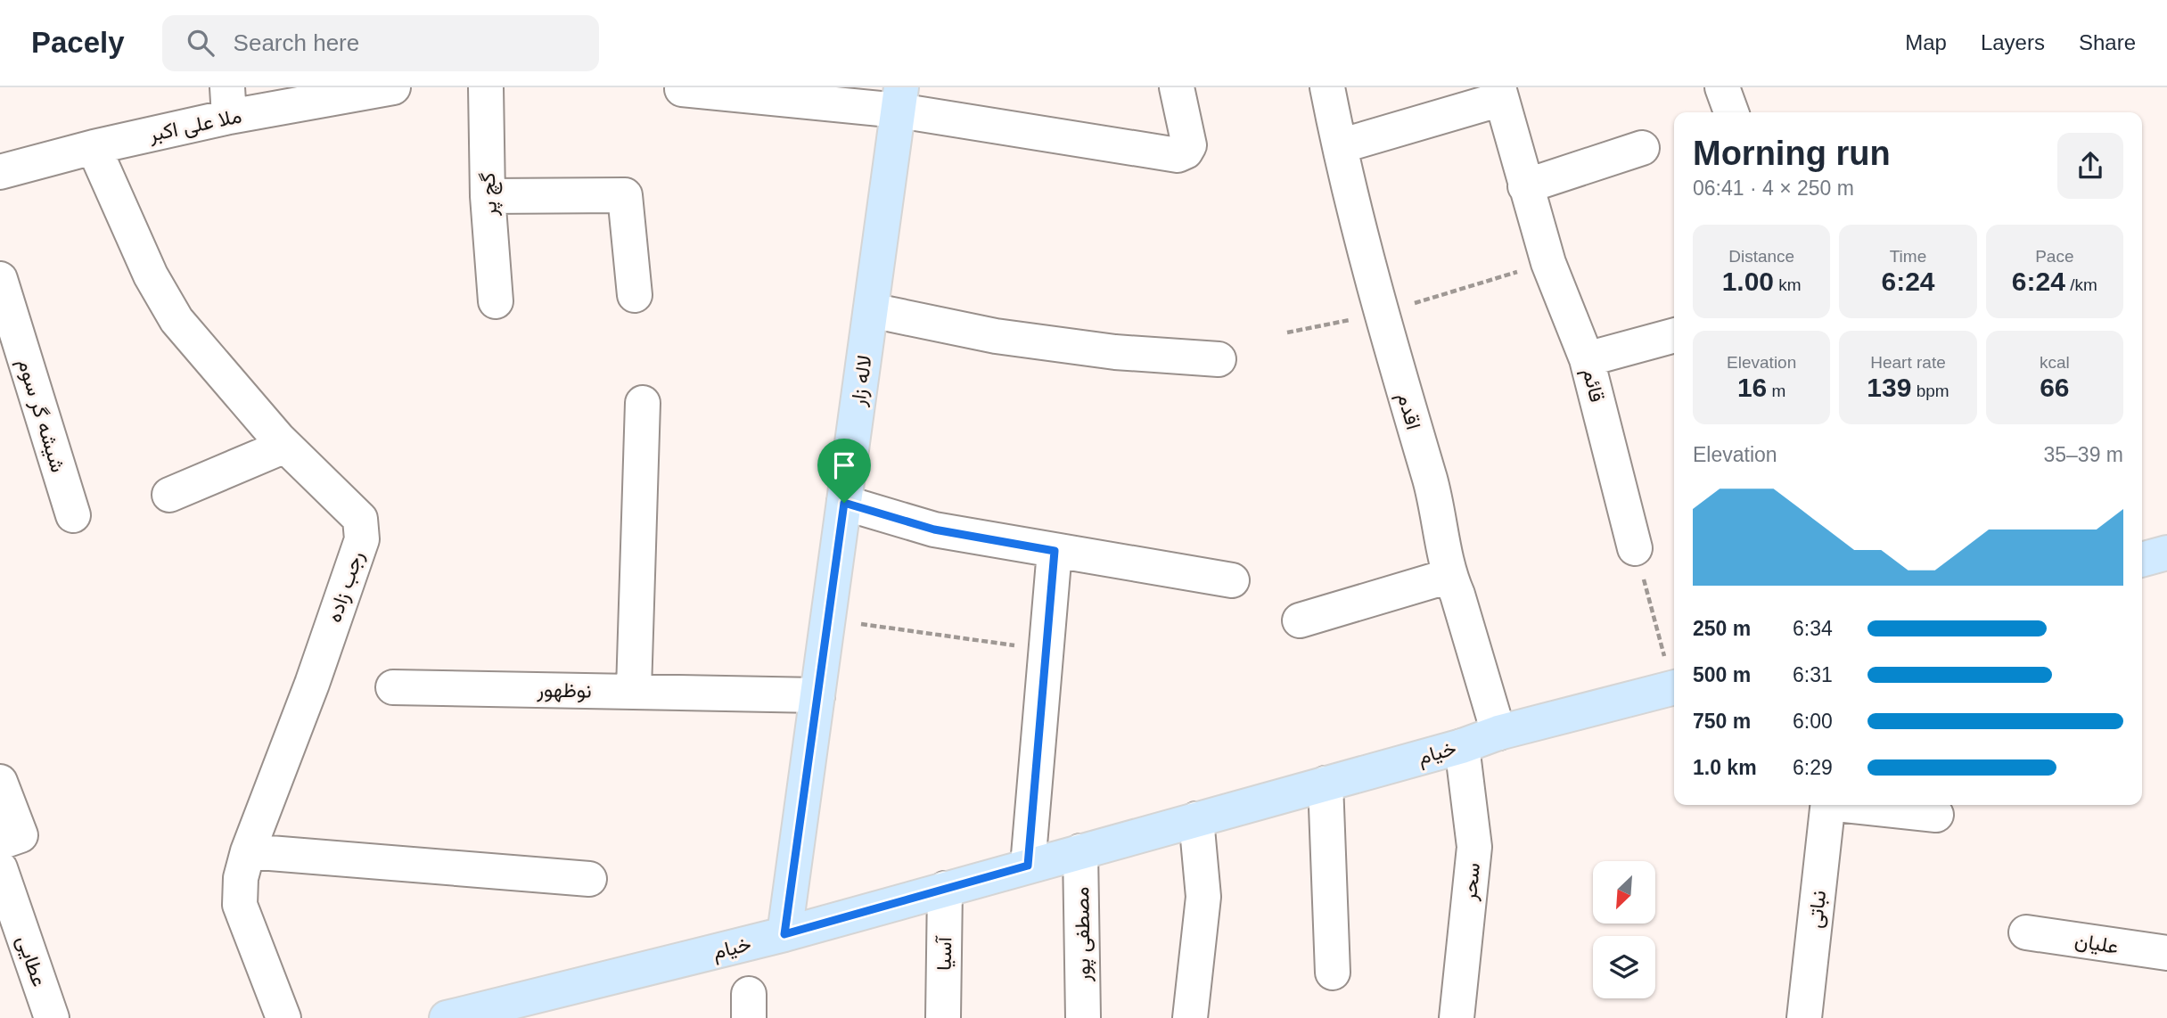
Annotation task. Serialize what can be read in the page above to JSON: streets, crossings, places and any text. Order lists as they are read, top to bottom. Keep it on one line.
{"streets":{"main road":["لاله زار","خیام"],"street":["ملا علی اکبر","گچ پر","قائم","اقدم","شیشه گر سوم","رجب زاده","نوظهور","سحر","نباتی","مصطفی پور","علیان","آسیا","عطایی"]},"crossings":[["ملا علی اکبر","رجب زاده"],["لاله زار","نوظهور"],["لاله زار","خیام"],["اقدم","خیام"],["خیام","سحر"],["خیام","مصطفی پور"],["خیام","آسیا"]],"north":"bottom left","page":{"header":"Pacely","search":"Search here","nav":["Map","Layers","Share"],"heading":["Morning run","06:41 · 4 × 250 m"],"stats":[["Distance","1.00 km"],["Time","6:24"],["Pace","6:24 /km"],["Elevation","16 m"],["Heart rate","139 bpm"],["kcal","66"]],"chart":["Elevation","35–39 m"],"list":[{"name":"250 m","note":"6:34"},{"name":"500 m","note":"6:31"},{"name":"750 m","note":"6:00"},{"name":"1.0 km","note":"6:29"}]}}
